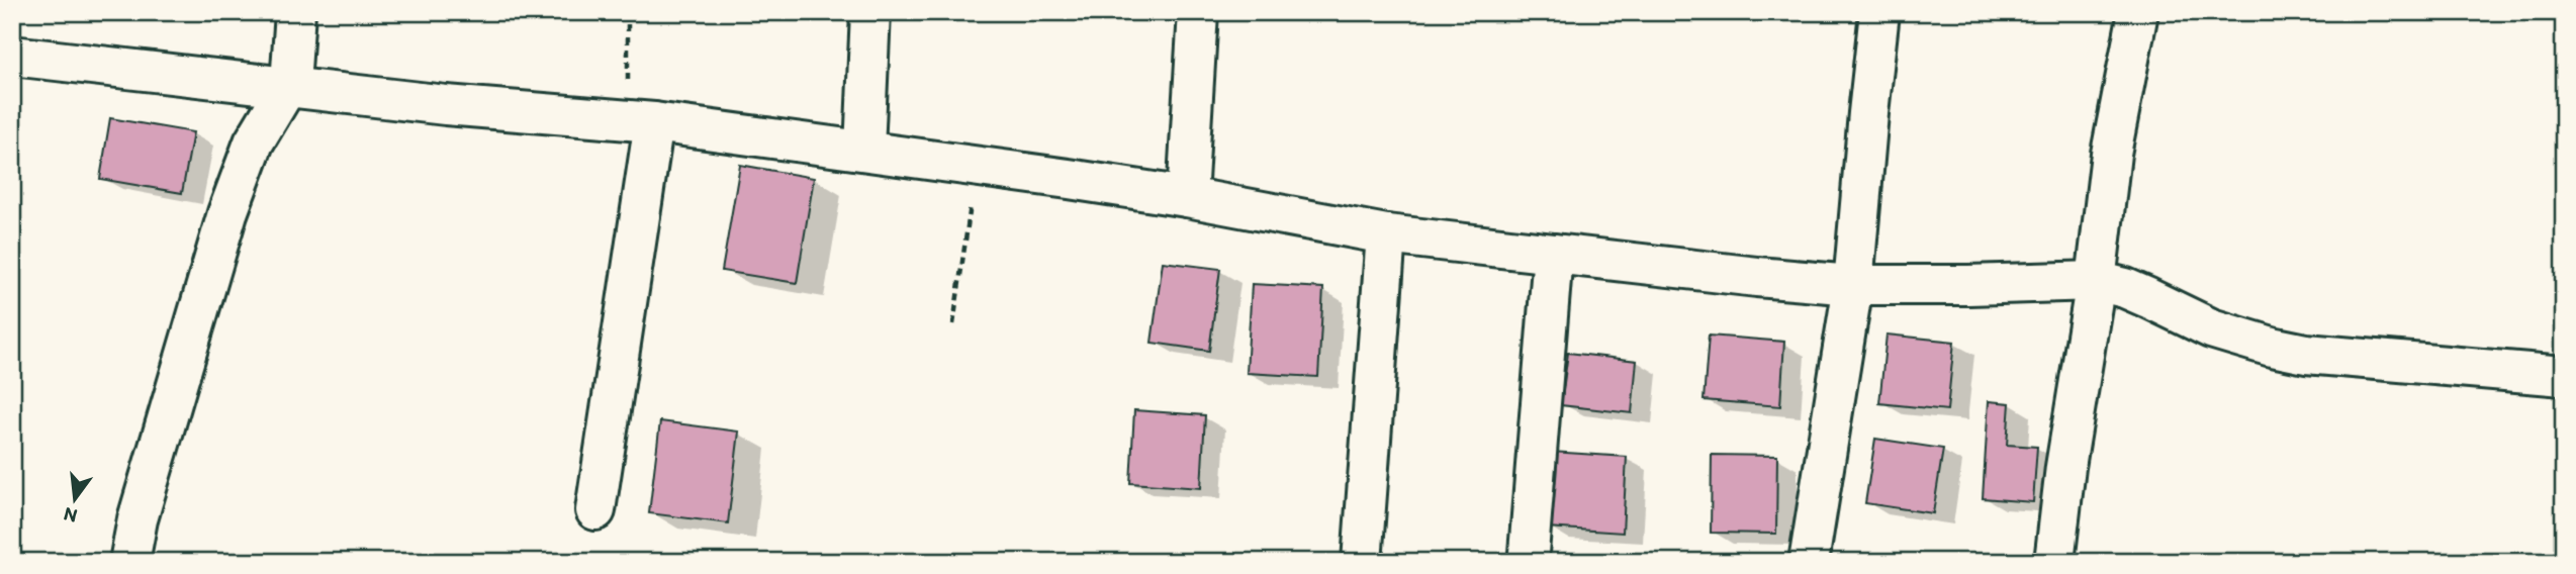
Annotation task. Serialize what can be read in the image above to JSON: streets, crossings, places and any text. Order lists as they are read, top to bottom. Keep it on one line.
{"north":"bottom"}
